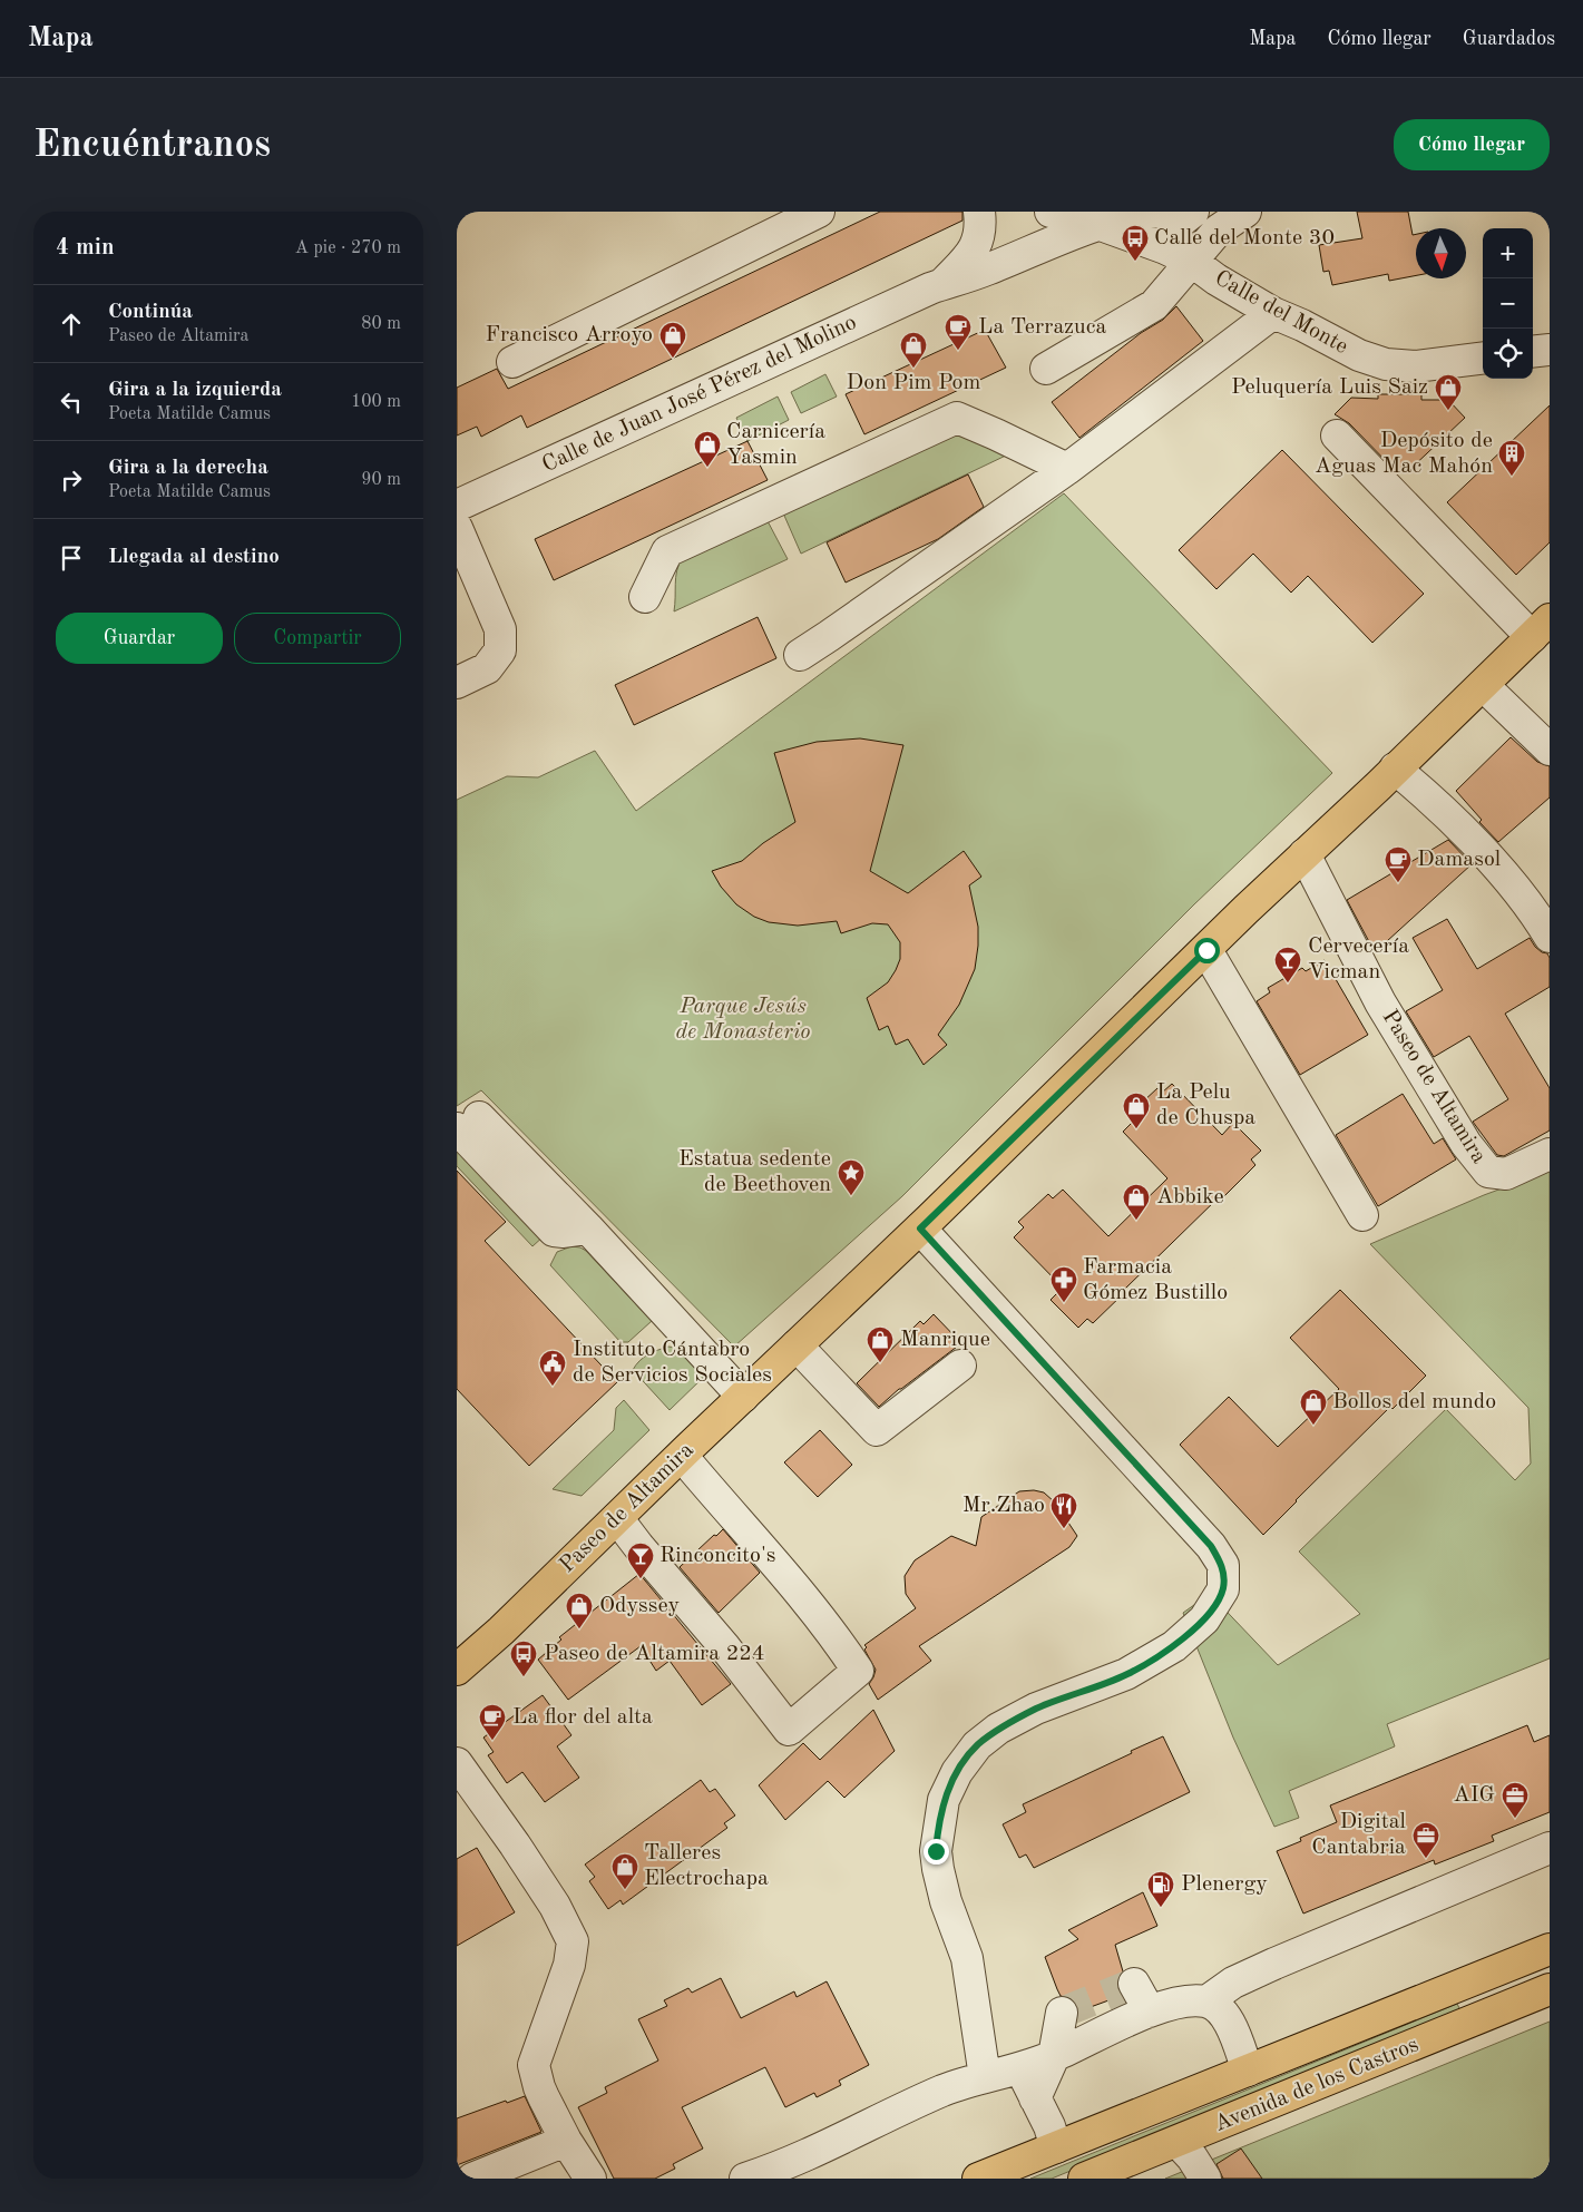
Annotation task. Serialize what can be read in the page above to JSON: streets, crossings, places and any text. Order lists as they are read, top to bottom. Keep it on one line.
{"streets":{"main road":["Paseo de Altamira","Avenida de los Castros"],"street":["Calle del Monte","Calle de Juan José Pérez del Molino"]},"crossings":[["Calle del Monte","Calle de Juan José Pérez del Molino"]],"parks":["Parque Jesús de Monasterio"],"places":{"bus stop":["Calle del Monte 30","Paseo de Altamira 224"],"cafe":["La Terrazuca","Damasol","La flor del alta"],"shop":["Francisco Arroyo","Don Pim Pom","Peluquería Luis Saiz","Carnicería Yasmin","La Pelu de Chuspa","Abbike","Manrique","Bollos del mundo","Odyssey","Talleres Electrochapa"],"building":["Depósito de Aguas Mac Mahón"],"bar":["Cervecería Vicman","Rinconcito's"],"place":["Estatua sedente de Beethoven"],"pharmacy":["Farmacia Gómez Bustillo"],"public building":["Instituto Cántabro de Servicios Sociales"],"restaurant":["Mr.Zhao"],"office":["AIG","Digital Cantabria"],"fuel station":["Plenergy"]},"north":"bottom","page":{"header":"Mapa","nav":["Mapa","Cómo llegar","Guardados"],"buttons":["Cómo llegar",["Guardar","Compartir"]],"title":"Encuéntranos","heading":["4 min","A pie · 270 m"],"map_buttons":["+","−"],"list":[["Continúa","Paseo de Altamira","80 m"],["Gira a la izquierda","Poeta Matilde Camus","100 m"],["Gira a la derecha","Poeta Matilde Camus","90 m"],"Llegada al destino"]}}
